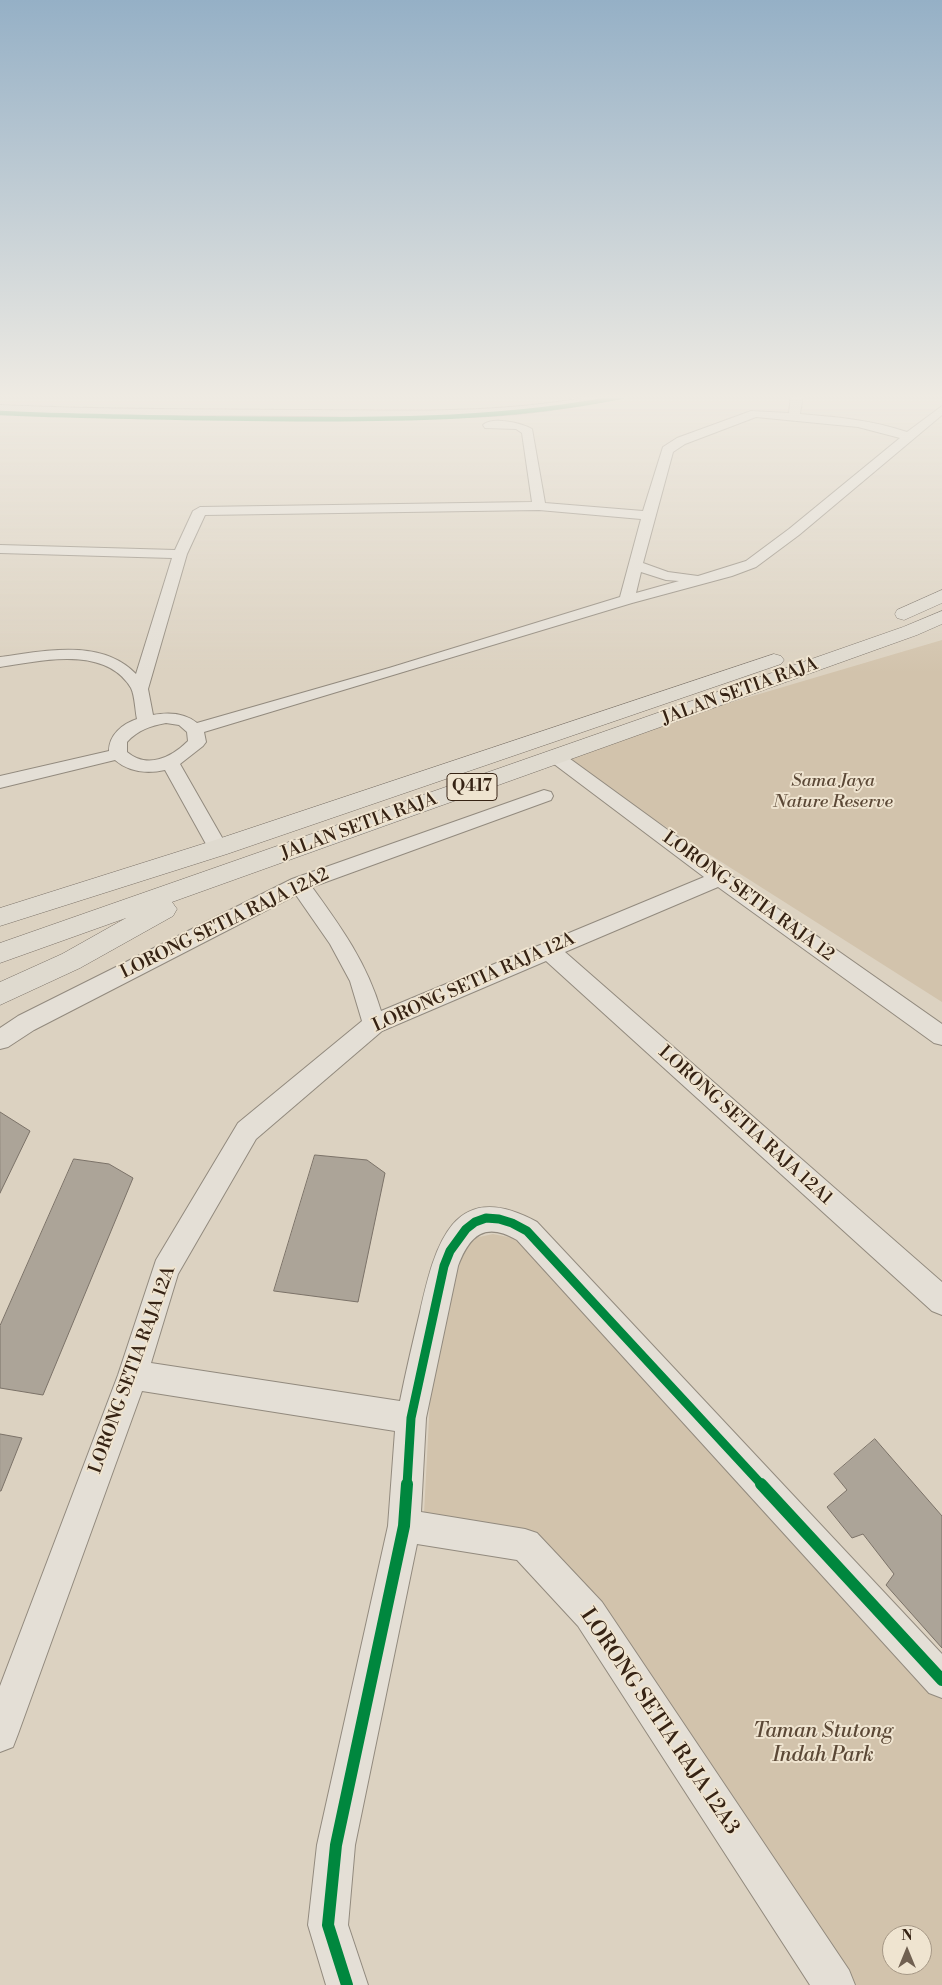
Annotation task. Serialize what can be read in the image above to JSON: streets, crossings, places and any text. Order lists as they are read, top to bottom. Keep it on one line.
{"streets":{"highway":["JALAN SETIA RAJA","Q417"],"street":["LORONG SETIA RAJA 12","LORONG SETIA RAJA 12A2","LORONG SETIA RAJA 12A","LORONG SETIA RAJA 12A1","LORONG SETIA RAJA 12A3"]},"crossings":[["JALAN SETIA RAJA","LORONG SETIA RAJA 12"],["LORONG SETIA RAJA 12","LORONG SETIA RAJA 12A"],["LORONG SETIA RAJA 12A","LORONG SETIA RAJA 12A1"]],"parks":["Sama Jaya Nature Reserve","Taman Stutong Indah Park"],"north":"top"}
